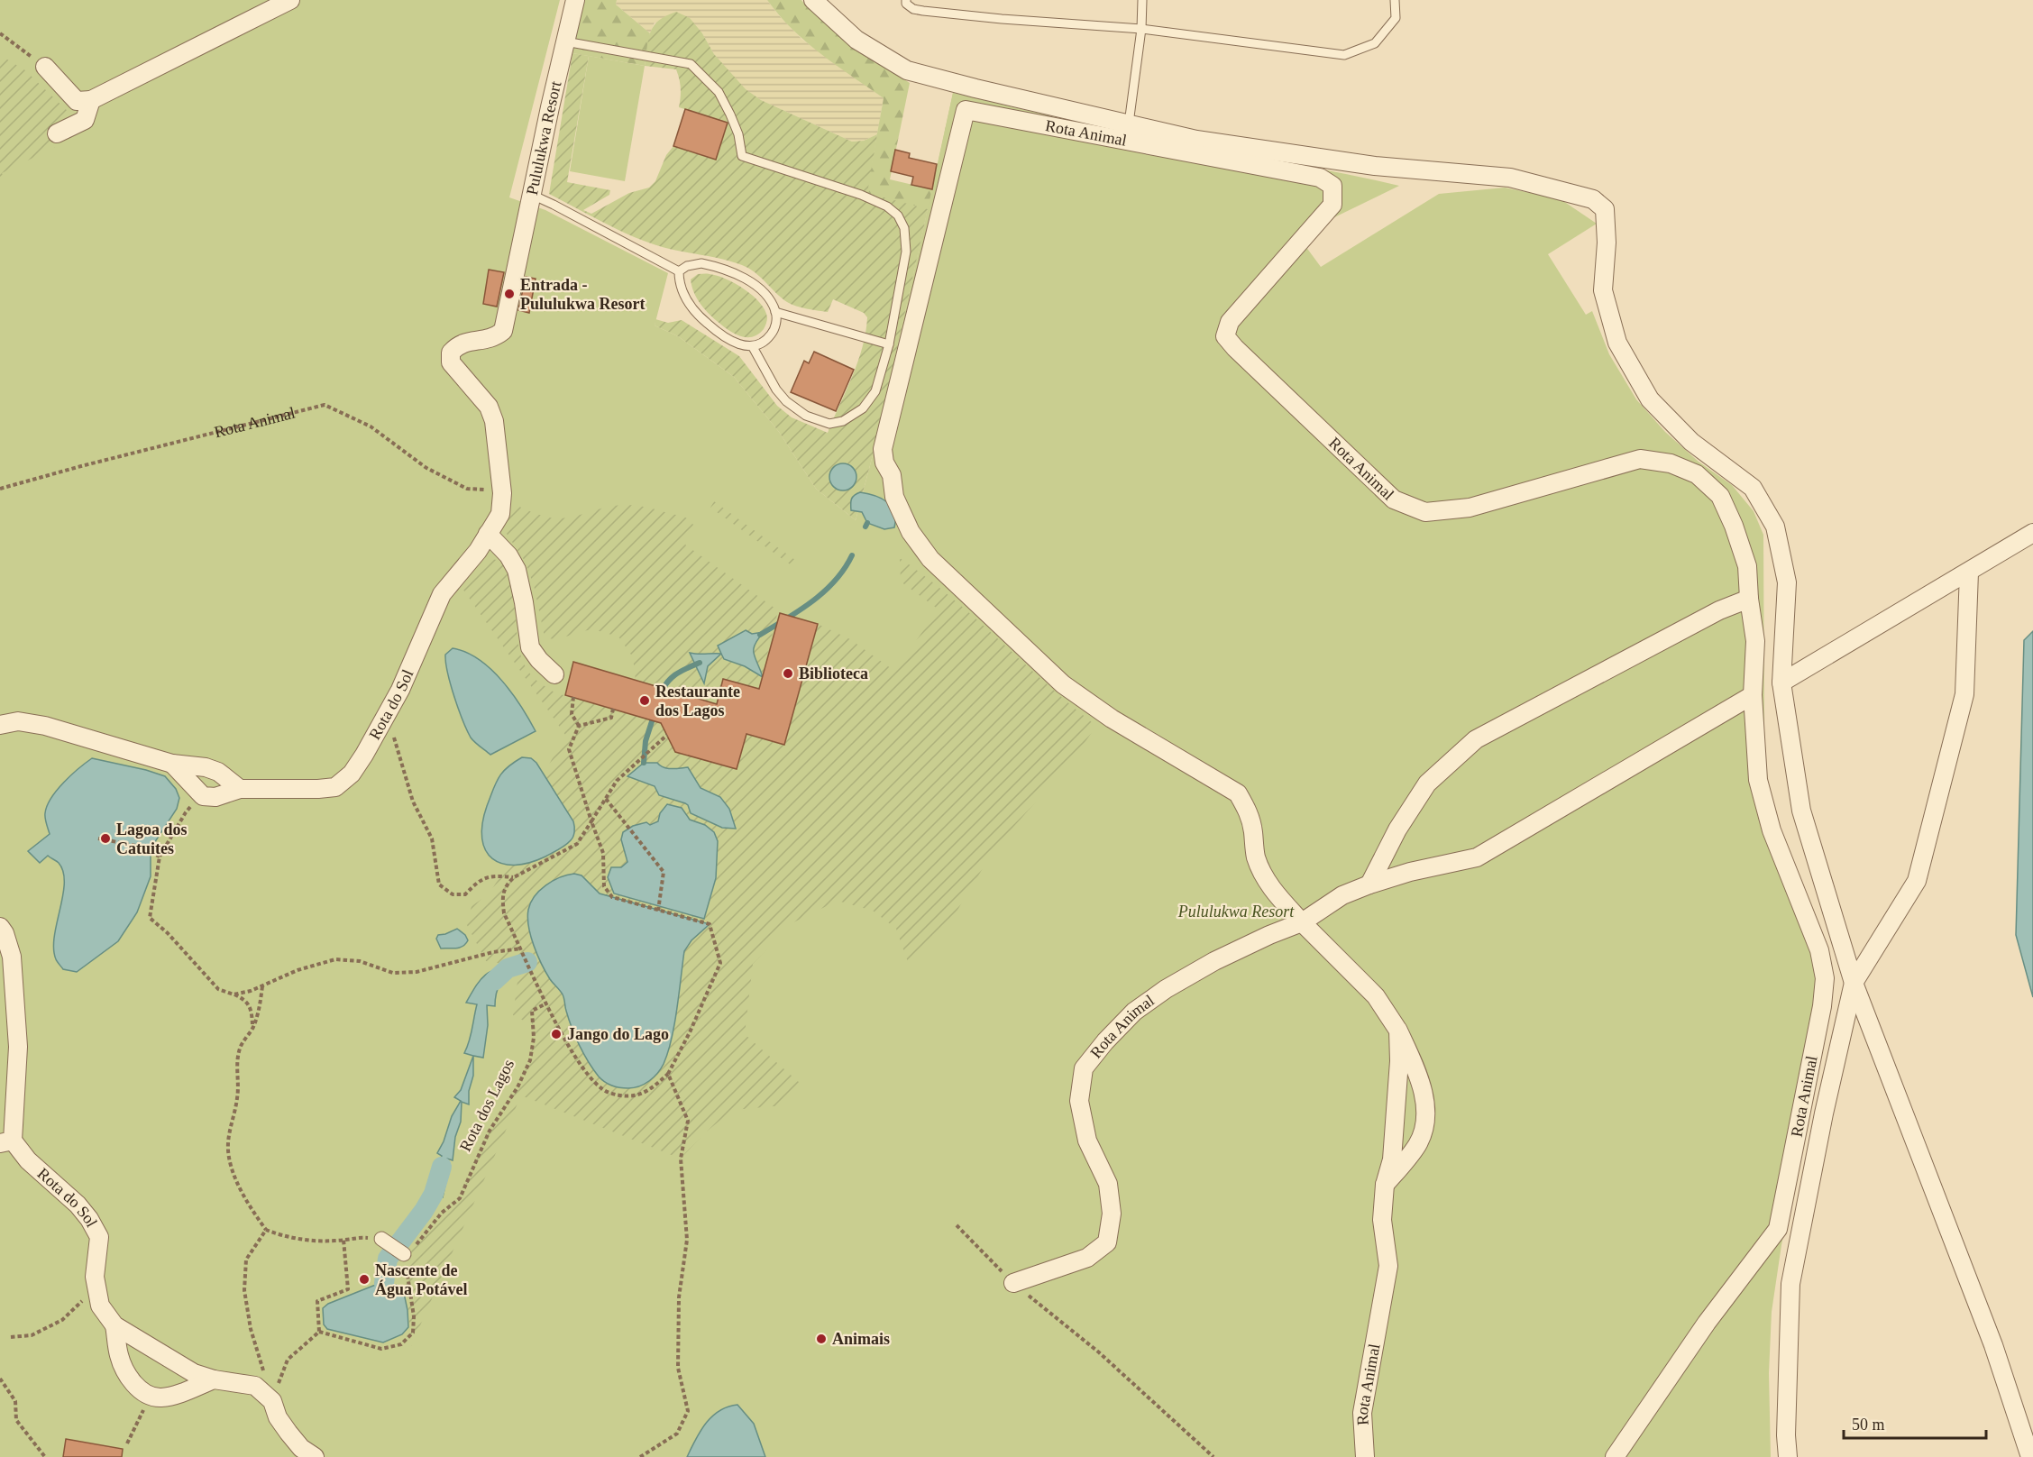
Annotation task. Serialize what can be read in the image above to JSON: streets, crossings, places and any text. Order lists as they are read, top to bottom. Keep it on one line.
{"streets":{"street":["Rota Animal","Pululukwa Resort","Rota do Sol"],"path":["Rota dos Lagos"]},"crossings":[["Pululukwa Resort","Rota do Sol"]],"parks":["Pululukwa Resort"],"places":["Entrada - Pululukwa Resort","Biblioteca","Restaurante dos Lagos","Lagoa dos Catuites","Jango do Lago","Nascente de Água Potável","Animais"],"scale_bar":"50 m"}
